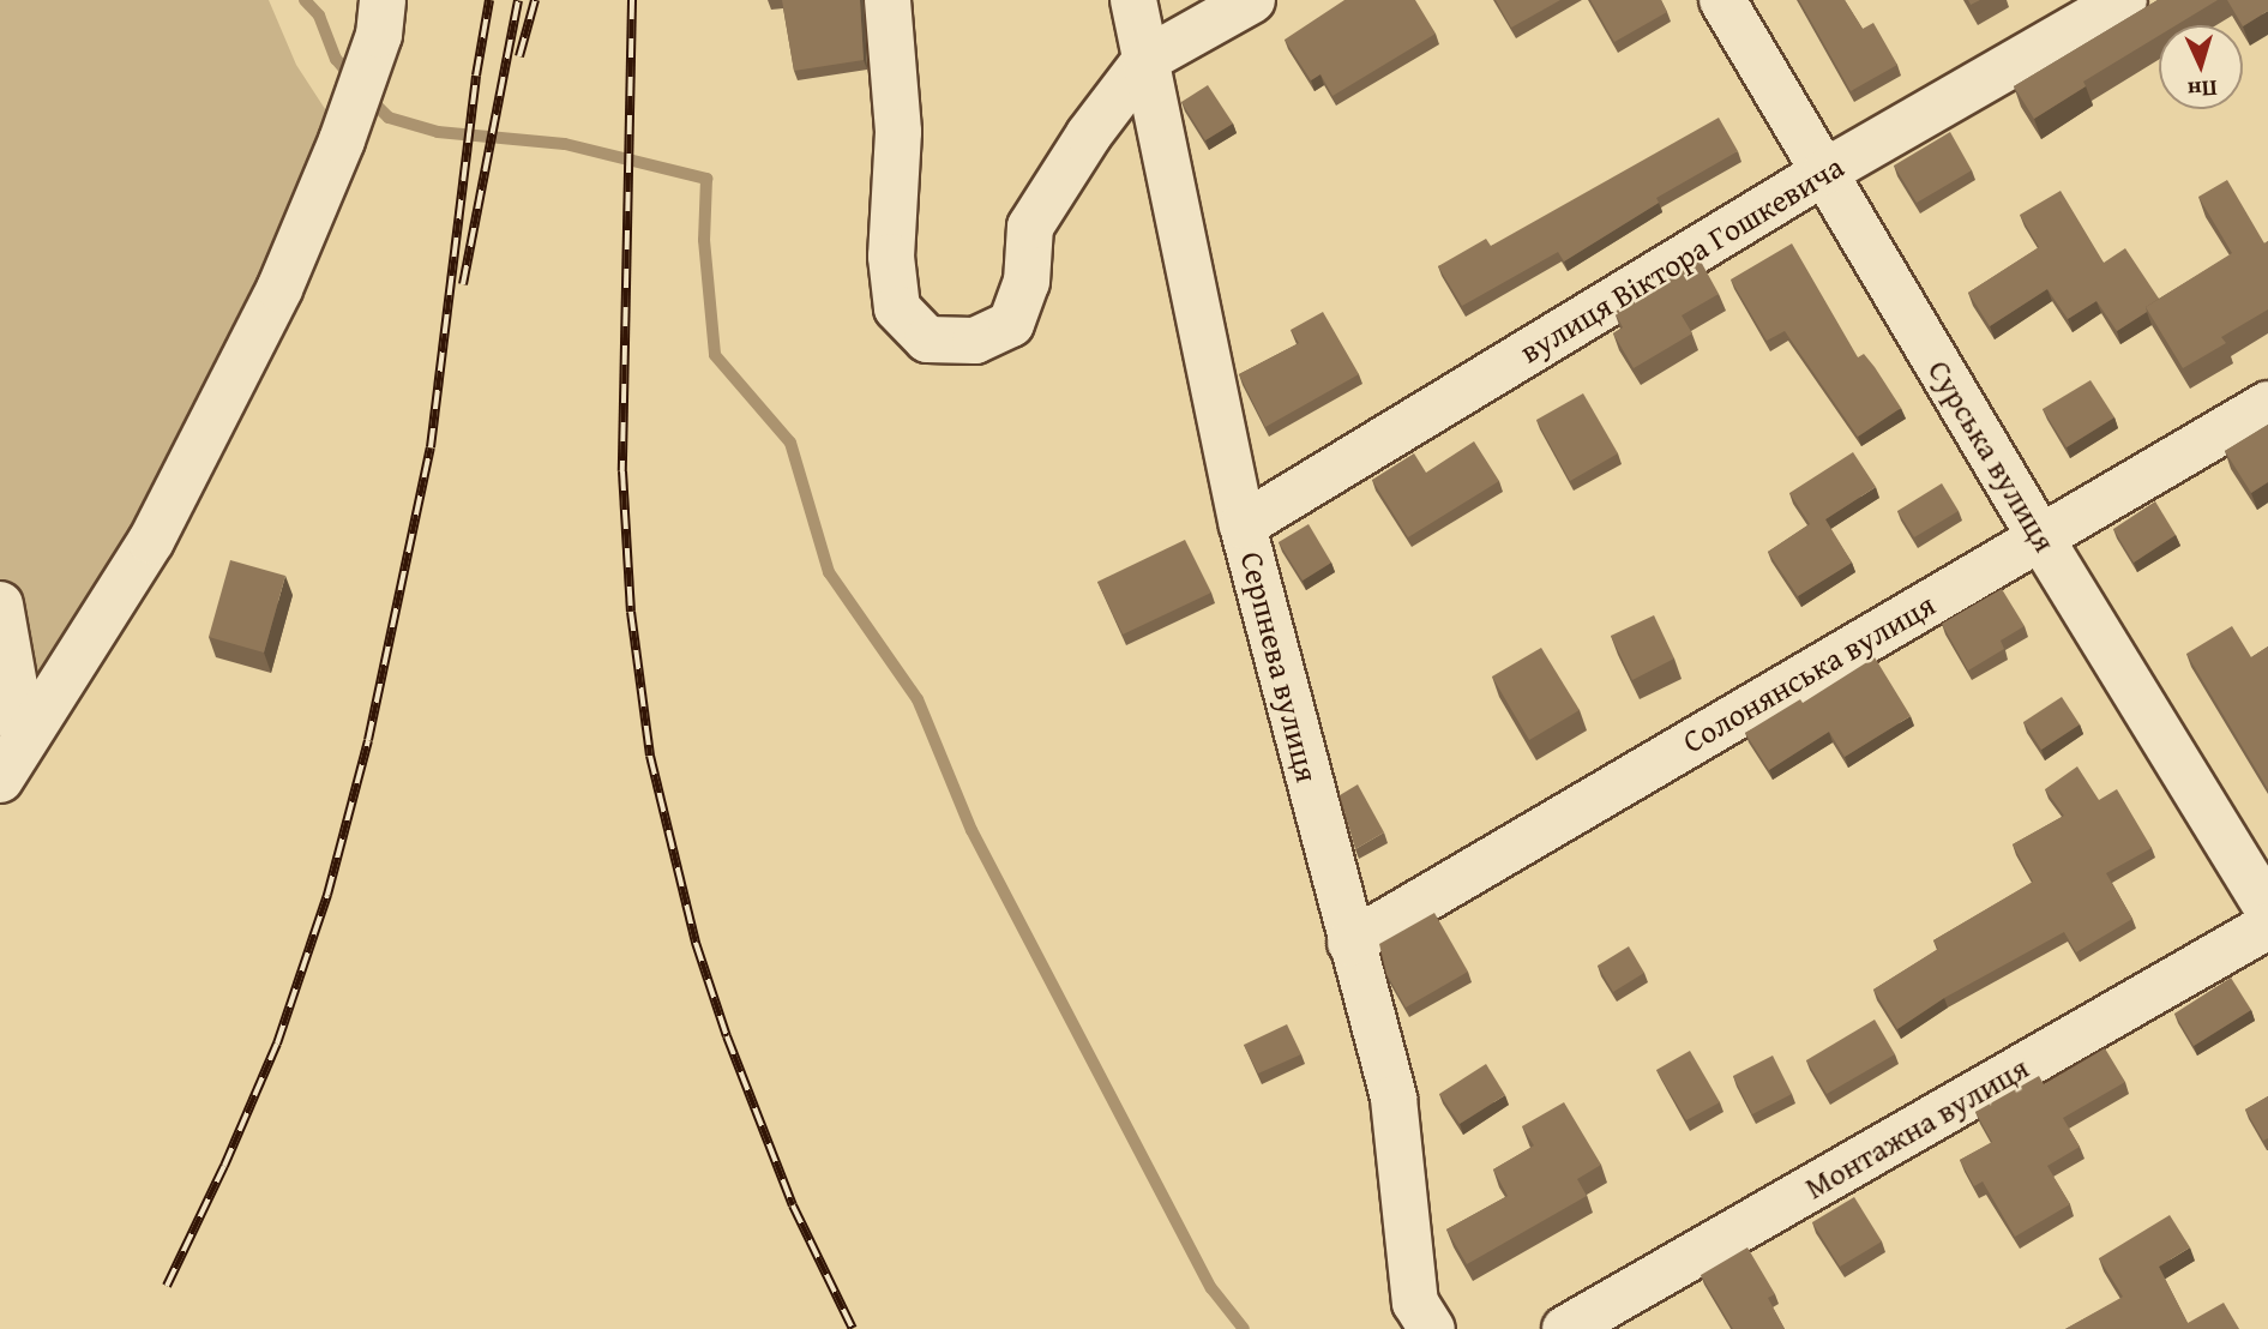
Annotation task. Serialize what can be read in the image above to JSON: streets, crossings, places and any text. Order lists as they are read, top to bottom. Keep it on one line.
{"streets":{"street":["вулиця Віктора Гошкевича","Сурська вулиця","Серпнева вулиця","Солонянська вулиця","Монтажна вулиця"]},"crossings":[["вулиця Віктора Гошкевича","Сурська вулиця"],["вулиця Віктора Гошкевича","Серпнева вулиця"],["Сурська вулиця","Солонянська вулиця"],["Серпнева вулиця","Солонянська вулиця"]],"north":"bottom"}
